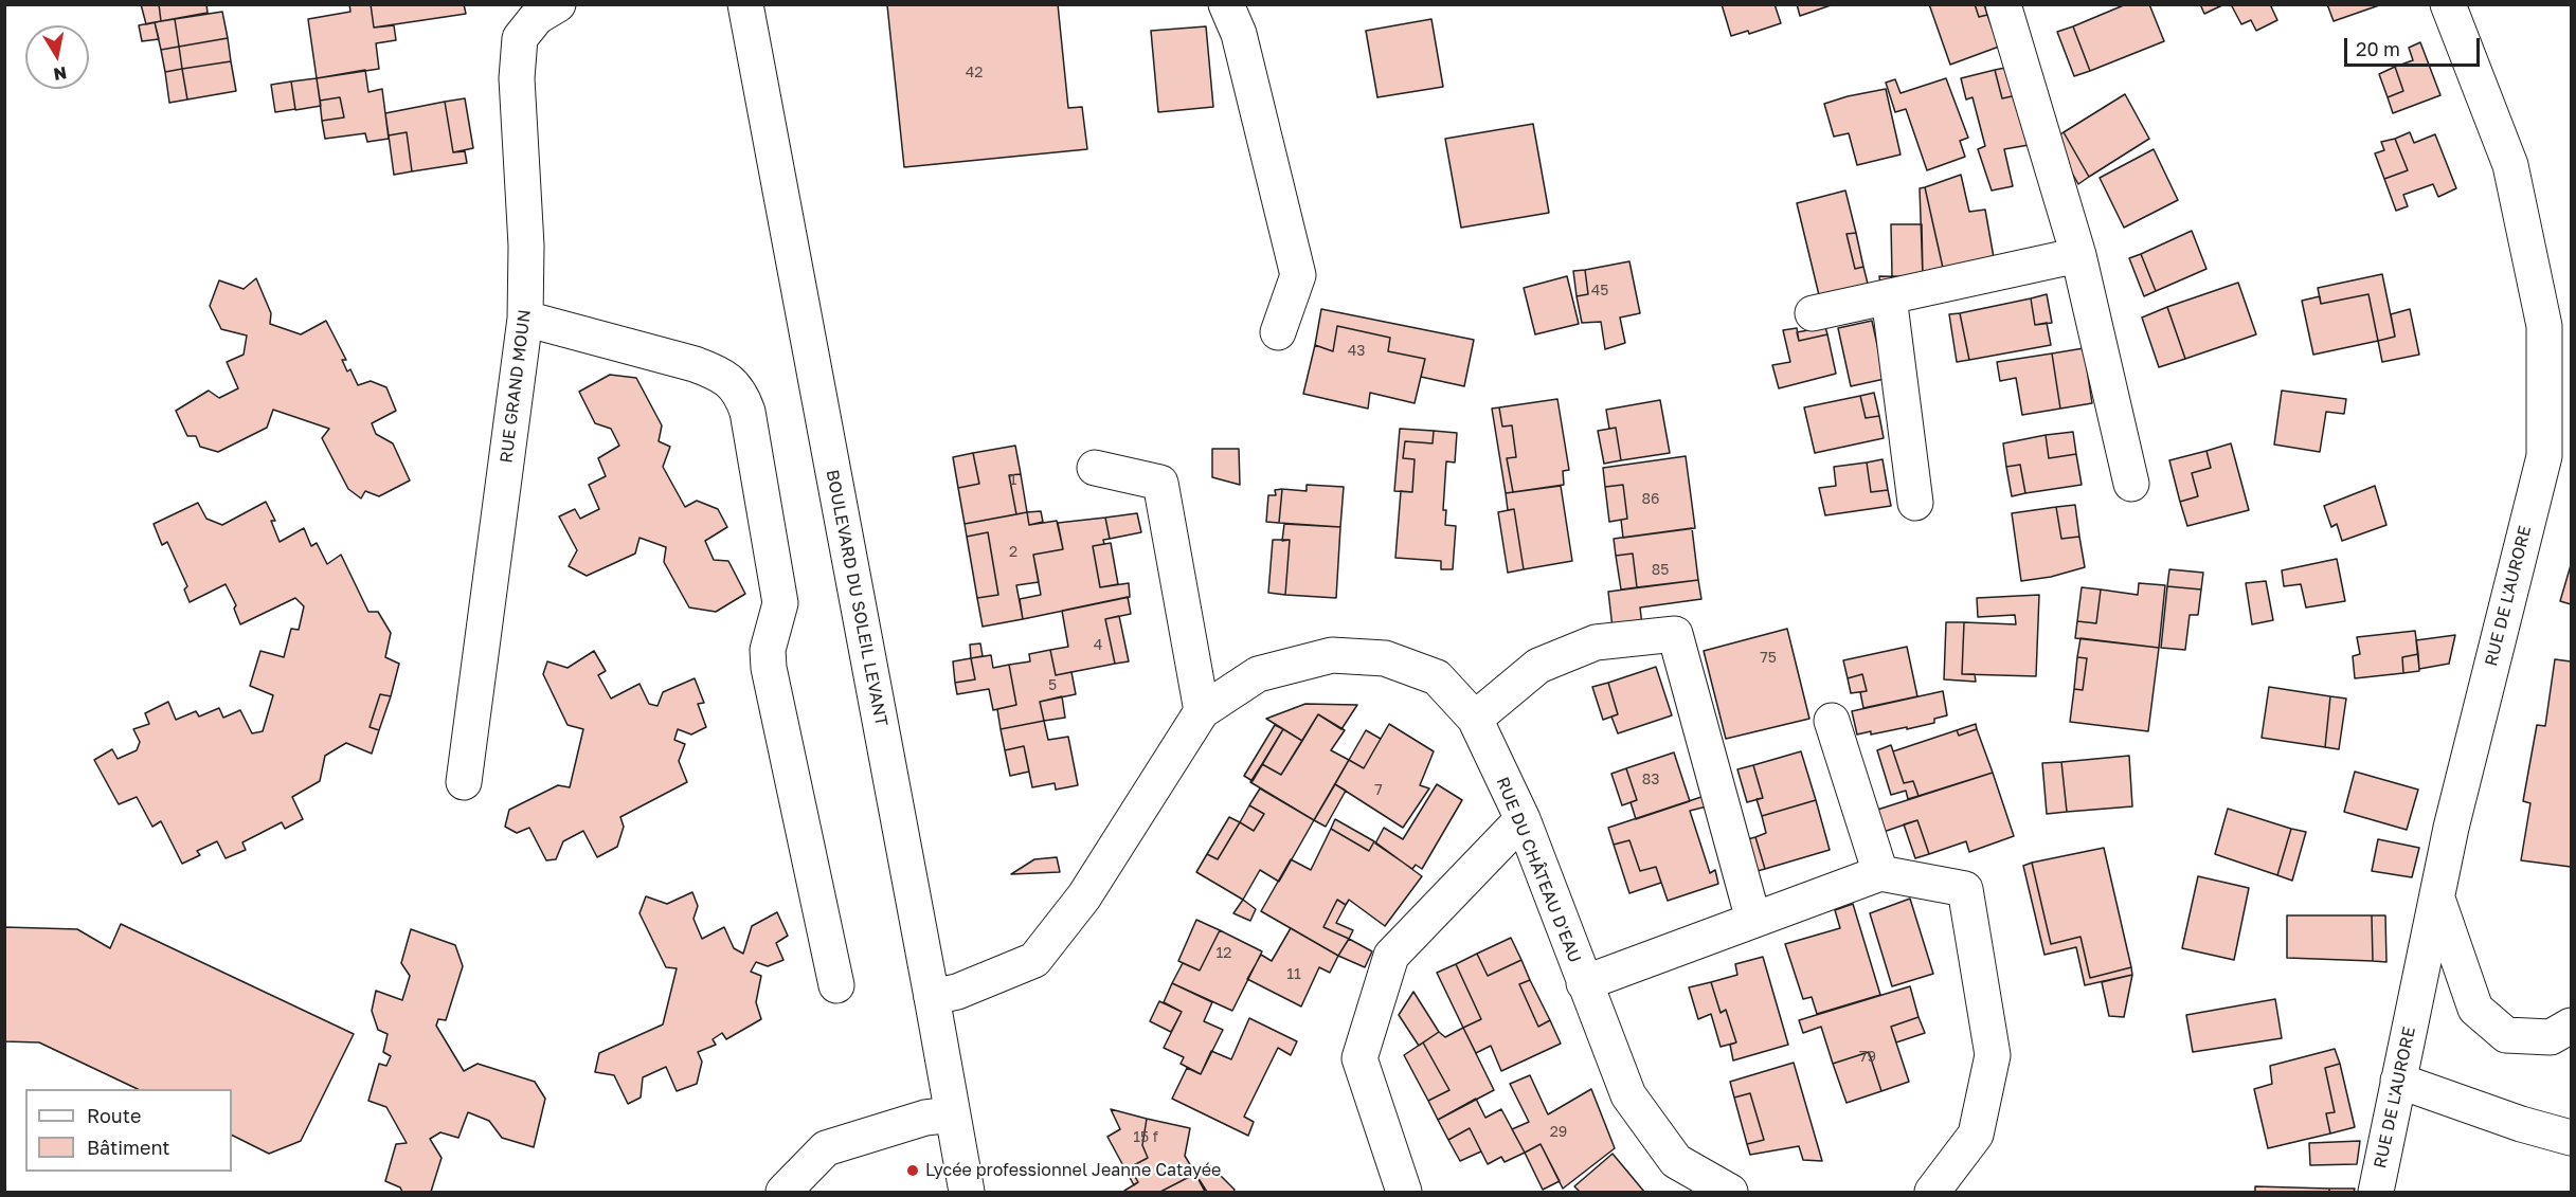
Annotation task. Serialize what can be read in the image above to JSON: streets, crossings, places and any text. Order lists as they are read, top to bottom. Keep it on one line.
{"streets":{"street":["RUE GRAND MOUN","RUE DE L'AURORE","BOULEVARD DU SOLEIL LEVANT","RUE DU CHÂTEAU D'EAU"]},"crossings":[["BOULEVARD DU SOLEIL LEVANT","RUE DU CHÂTEAU D'EAU"]],"places":["Lycée professionnel Jeanne Catayée"],"house_numbers":["42","45","43","1","86","2","85","4","75","5","83","7","12","11","79","29","15 f"],"legend":["Route","Bâtiment"],"scale_bar":"20 m","north":"bottom"}
